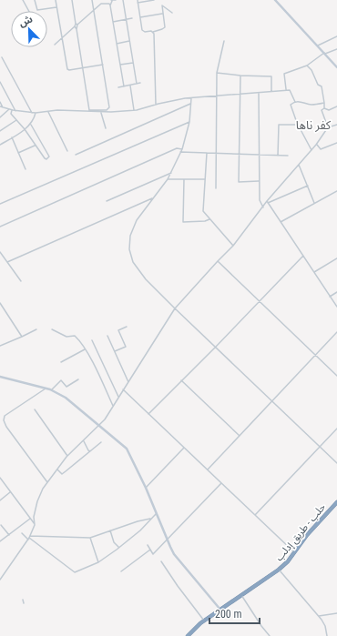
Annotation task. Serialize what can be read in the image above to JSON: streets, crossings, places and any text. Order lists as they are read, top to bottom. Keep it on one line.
{"streets":{"highway":["حلب - طريق إدلب"]},"districts":["كفر ناها"],"scale_bar":"200 m","north":"top left"}
